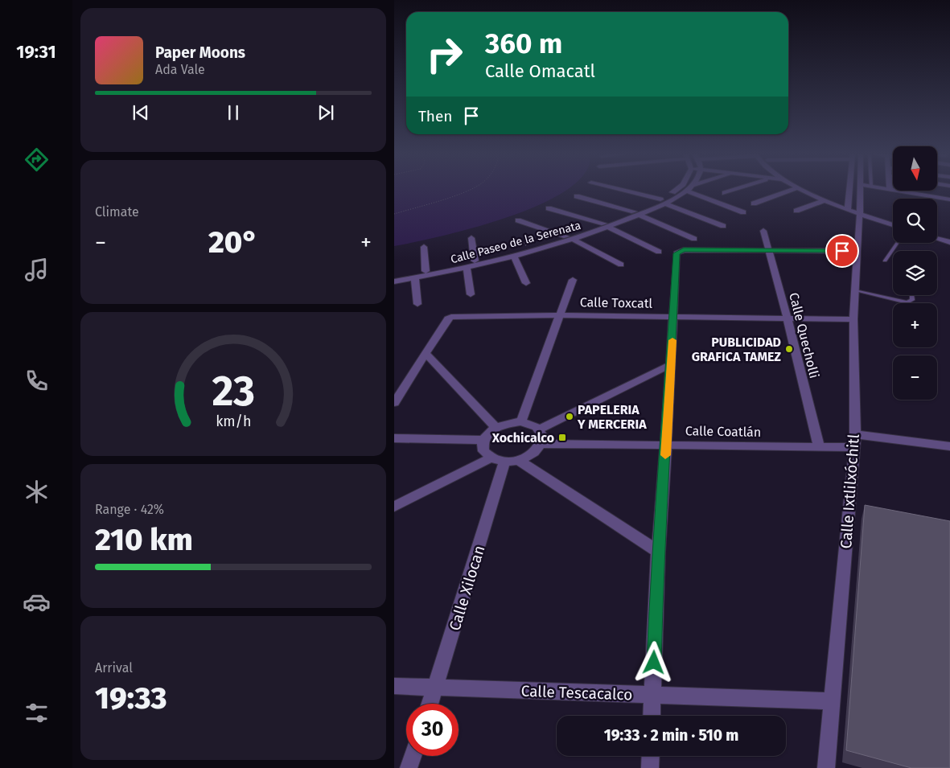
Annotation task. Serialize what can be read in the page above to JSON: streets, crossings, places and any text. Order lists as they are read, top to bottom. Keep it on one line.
{"streets":{"street":["Calle Paseo de la Serenata","Calle Toxcatl","Calle Quecholli","Calle Coatlán","Calle Ixtlilxóchitl","Calle Xilocan","Calle Tescacalco"]},"crossings":[["Calle Toxcatl","Calle Quecholli"],["Calle Toxcatl","Calle Ixtlilxóchitl"],["Calle Quecholli","Calle Coatlán"],["Calle Coatlán","Calle Ixtlilxóchitl"],["Calle Coatlán","Calle Xilocan"],["Calle Ixtlilxóchitl","Calle Tescacalco"],["Calle Xilocan","Calle Tescacalco"]],"places":{"other":["PUBLICIDAD GRAFICA TAMEZ","PAPELERIA Y MERCERIA"],"transit":["Xochicalco"]},"north":"bottom","page":{"tabs":"19:31","turn":["360 m","Calle Omacatl"],"song":["Paper Moons","Ada Vale"],"then":"Then","map_buttons":["+","−"],"tile":["Climate",["Range · 42%","210 km"],["Arrival","19:33"]],"heat":["−","20°","+"],"limit":"30","trip":"19:33 · 2 min · 510 m","gauge":["23","km/h"]}}
